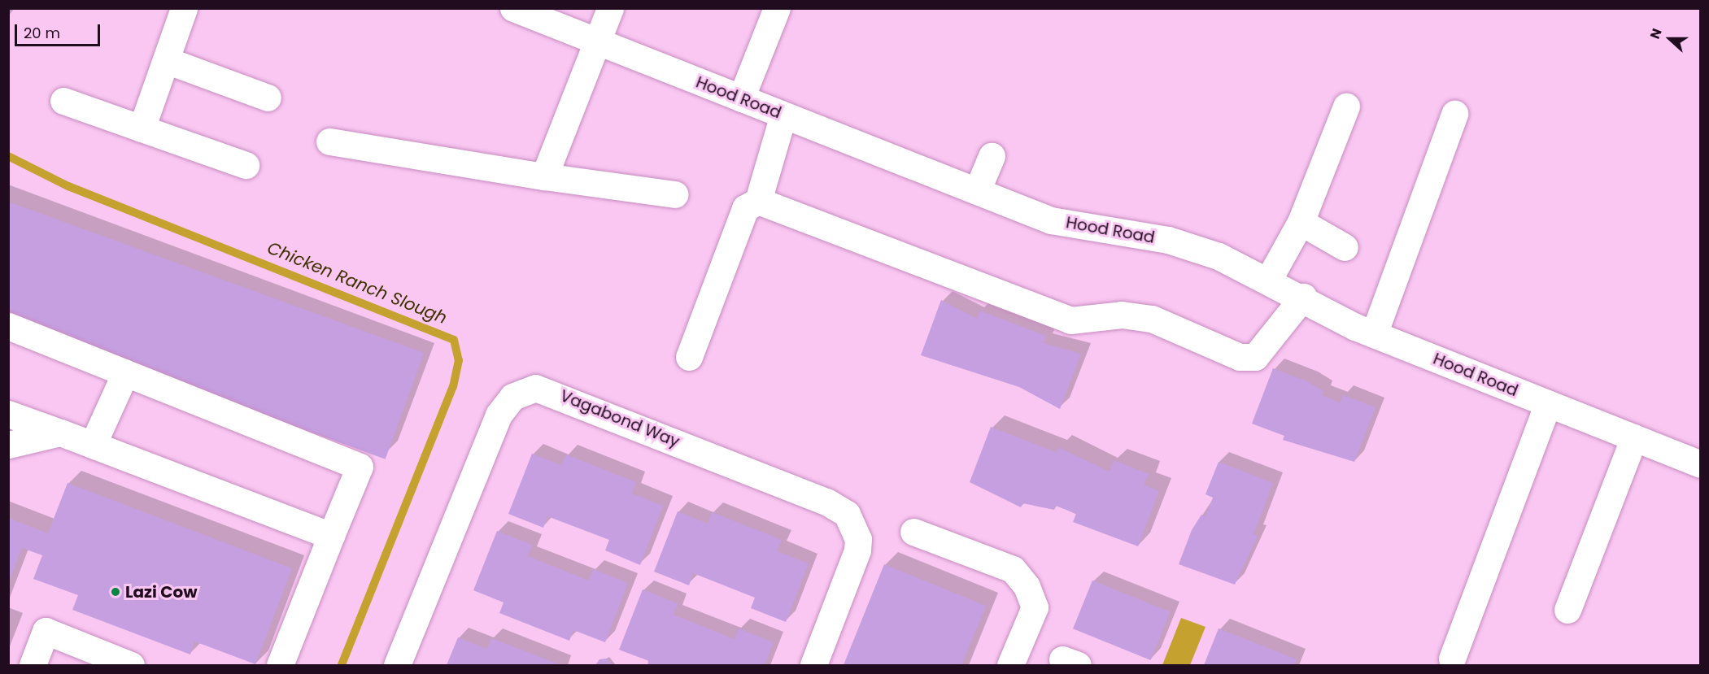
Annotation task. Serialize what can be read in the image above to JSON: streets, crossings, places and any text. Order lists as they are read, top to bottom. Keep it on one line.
{"streets":{"street":["Hood Road","Vagabond Way"]},"water":["Chicken Ranch Slough"],"places":["Lazi Cow"],"scale_bar":"20 m","north":"left"}
